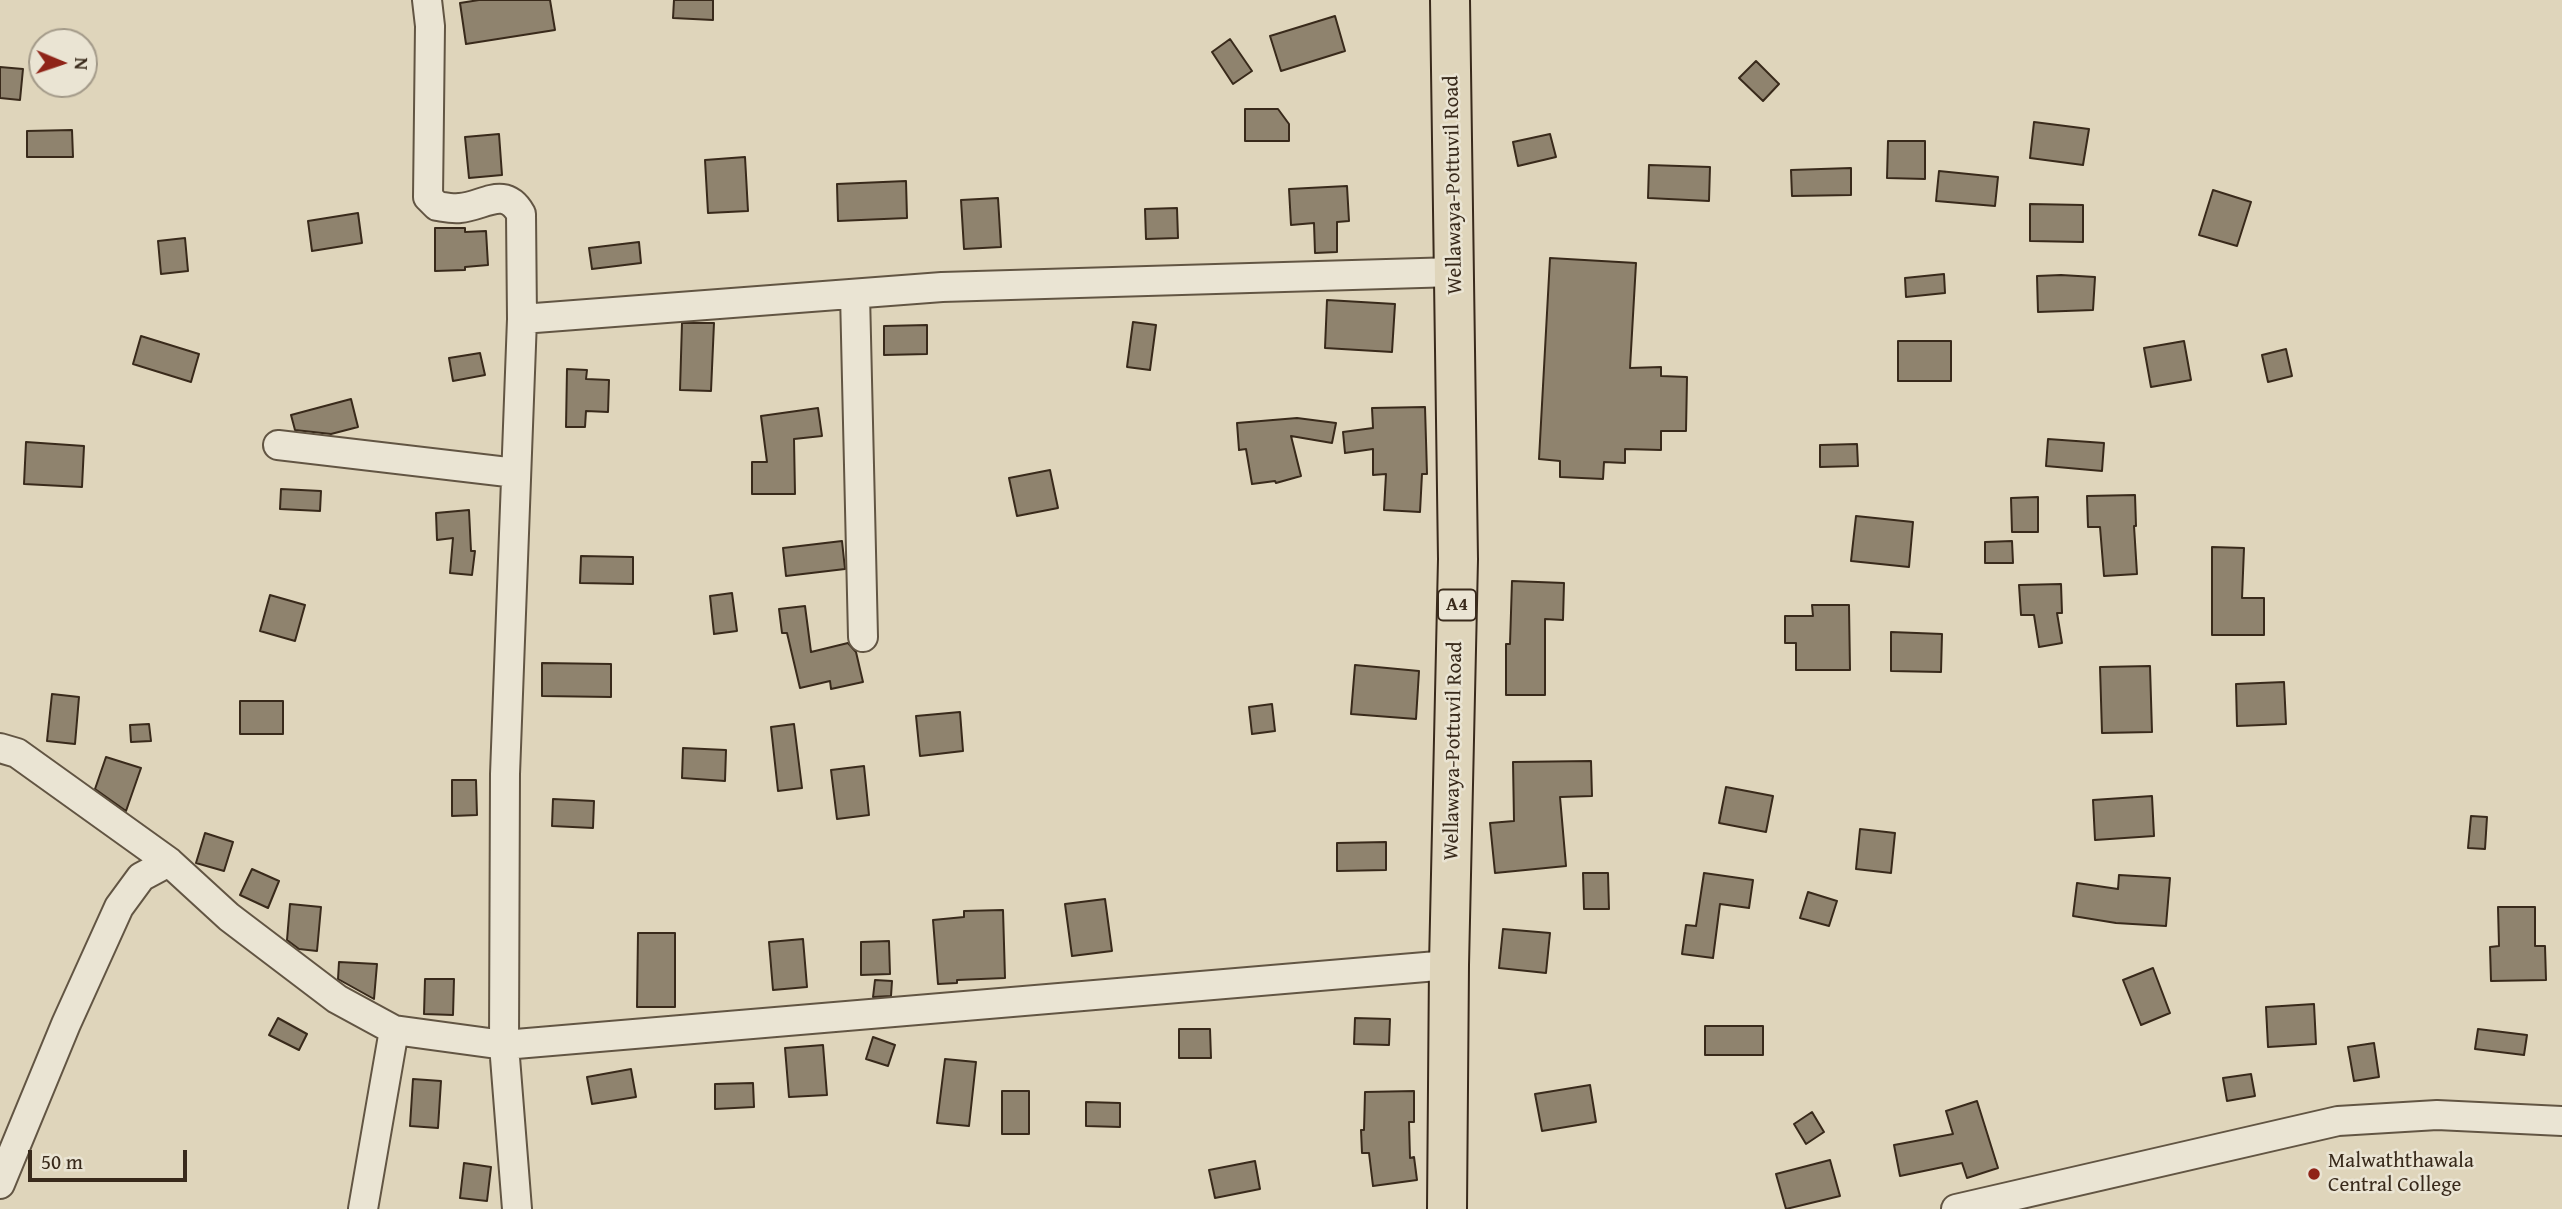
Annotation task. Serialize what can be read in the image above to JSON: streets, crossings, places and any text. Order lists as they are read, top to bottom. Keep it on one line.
{"streets":{"highway":["Wellawaya-Pottuvil Road","A4"]},"places":["Malwaththawala Central College"],"scale_bar":"50 m","north":"right"}
